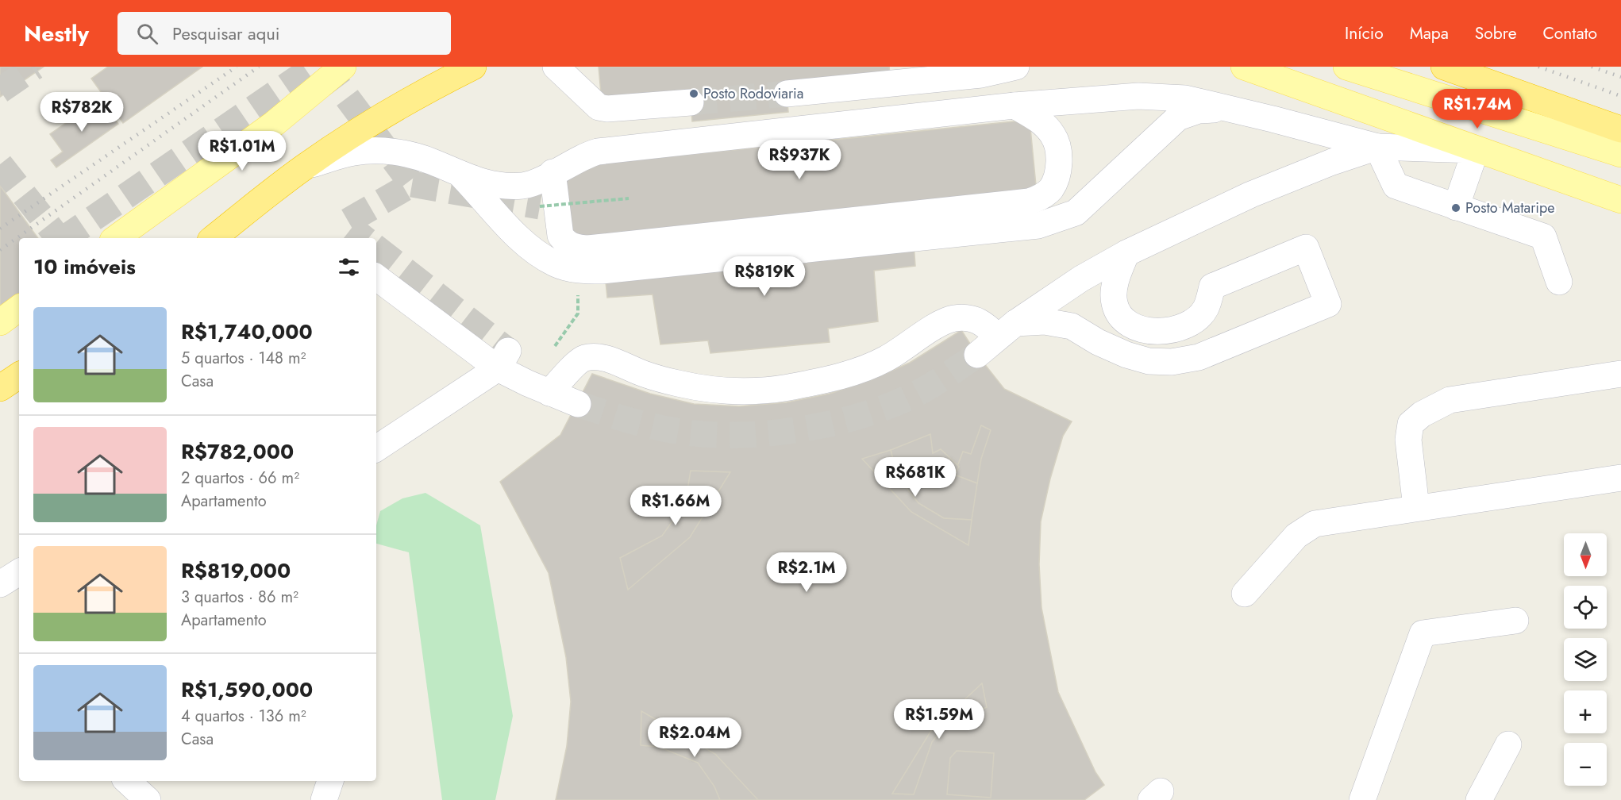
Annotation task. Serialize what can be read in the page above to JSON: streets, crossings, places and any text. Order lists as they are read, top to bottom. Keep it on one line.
{"places":["Posto Rodoviaria","Posto Mataripe"],"north":"bottom","page":{"header":"Nestly","search":"Pesquisar aqui","nav":["Início","Mapa","Sobre","Contato"],"price":["R$1.74M","R$782K","R$1.01M","R$937K","R$819K","R$681K","R$1.66M","R$2.1M","R$1.59M","R$2.04M"],"heading":"10 imóveis","list":[{"name":"R$1,740,000","note":"5 quartos · 148 m² · Casa"},{"name":"R$782,000","note":"2 quartos · 66 m² · Apartamento"},{"name":"R$819,000","note":"3 quartos · 86 m² · Apartamento"},{"name":"R$1,590,000","note":"4 quartos · 136 m² · Casa"}],"map_buttons":["+","−"]}}
